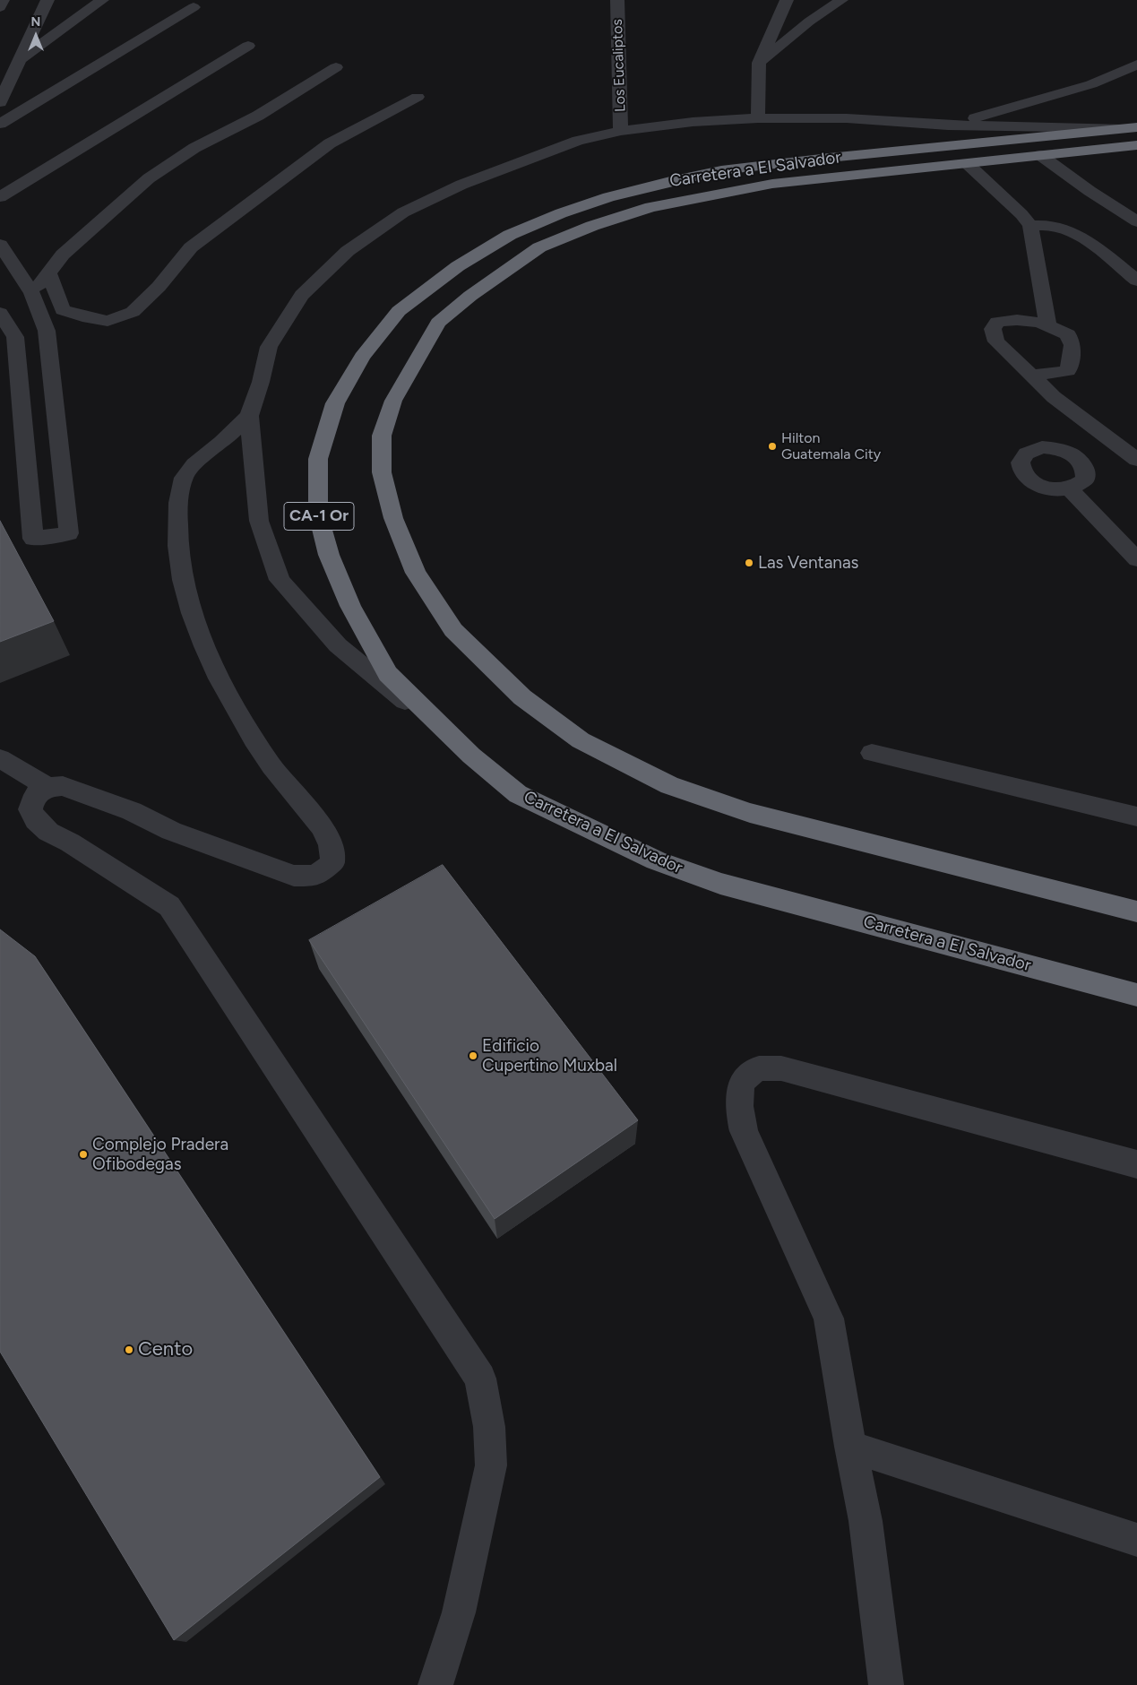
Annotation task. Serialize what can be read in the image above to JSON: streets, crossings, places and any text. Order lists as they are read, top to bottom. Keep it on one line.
{"streets":{"highway":["Carretera a El Salvador","CA-1 Or"],"street":["Los Eucaliptos"]},"places":["Hilton Guatemala City","Las Ventanas","Edificio Cupertino Muxbal","Complejo Pradera Ofibodegas","Cento"],"north":"top"}
